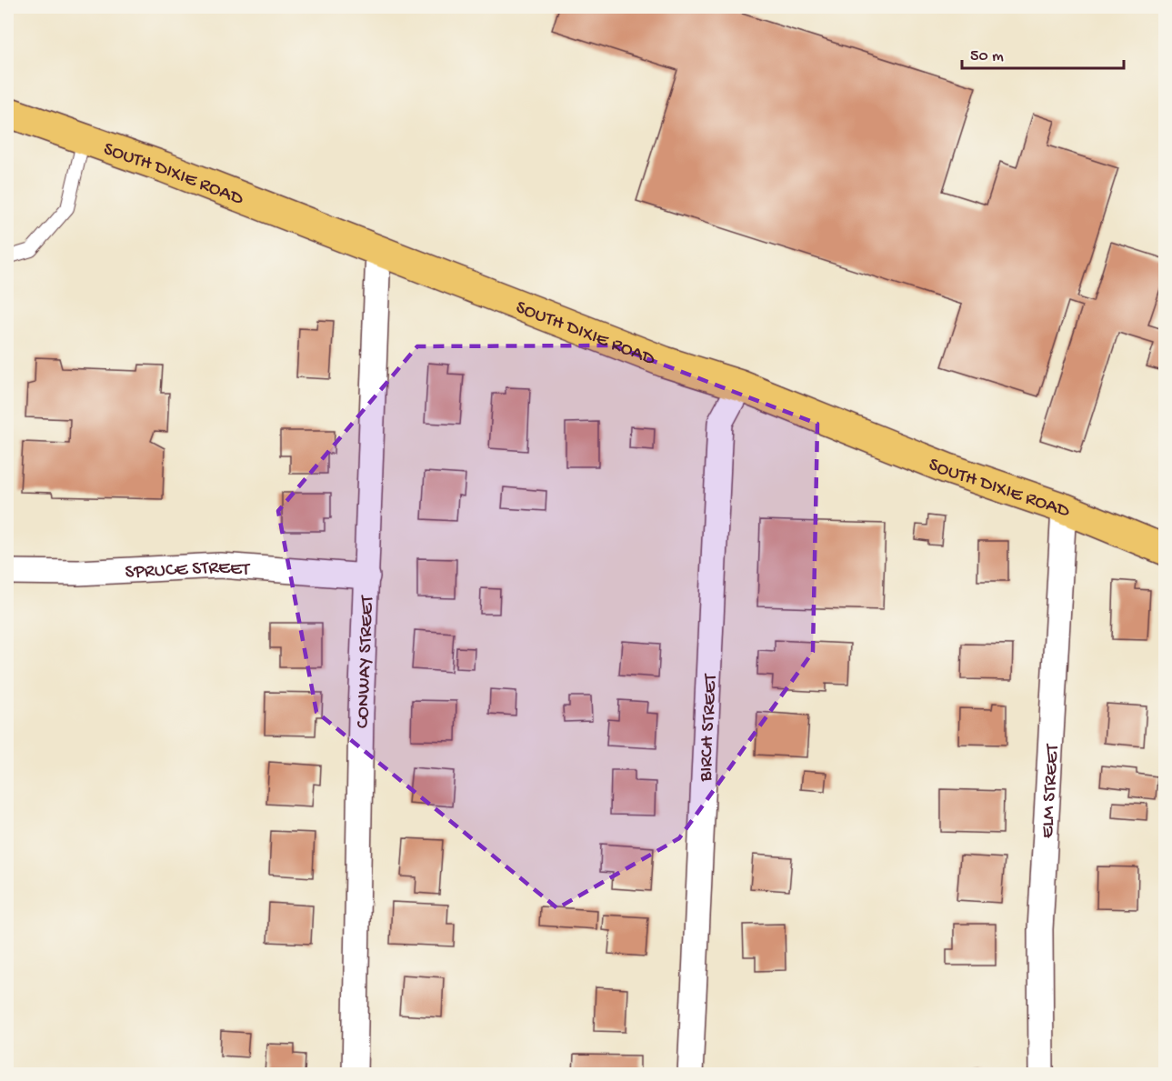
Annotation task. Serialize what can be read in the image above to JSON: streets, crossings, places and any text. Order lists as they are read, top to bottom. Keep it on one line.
{"streets":{"main road":["SOUTH DIXIE ROAD"],"street":["SPRUCE STREET","CONWAY STREET","BIRCH STREET","ELM STREET"]},"crossings":[["SOUTH DIXIE ROAD","CONWAY STREET"],["SOUTH DIXIE ROAD","BIRCH STREET"],["SOUTH DIXIE ROAD","ELM STREET"],["SPRUCE STREET","CONWAY STREET"]],"scale_bar":"50 m"}
